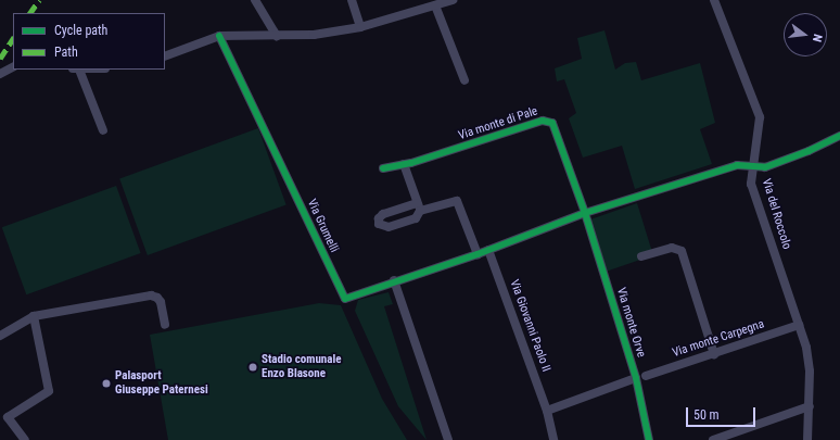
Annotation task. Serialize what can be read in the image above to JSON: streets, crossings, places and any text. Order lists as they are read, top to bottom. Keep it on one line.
{"streets":{"street":["Via monte di Pale","Via del Roccolo","Via Grumelli","Via monte Orve","Via Giovanni Paolo II","Via monte Carpegna"]},"crossings":[["Via monte di Pale","Via Grumelli"],["Via monte di Pale","Via monte Orve"],["Via del Roccolo","Via Grumelli"],["Via del Roccolo","Via monte Carpegna"],["Via Grumelli","Via monte Orve"],["Via Grumelli","Via Giovanni Paolo II"]],"places":["Stadio comunale Enzo Blasone","Palasport Giuseppe Paternesi"],"legend":["Cycle path","Path"],"scale_bar":"50 m","north":"right"}
